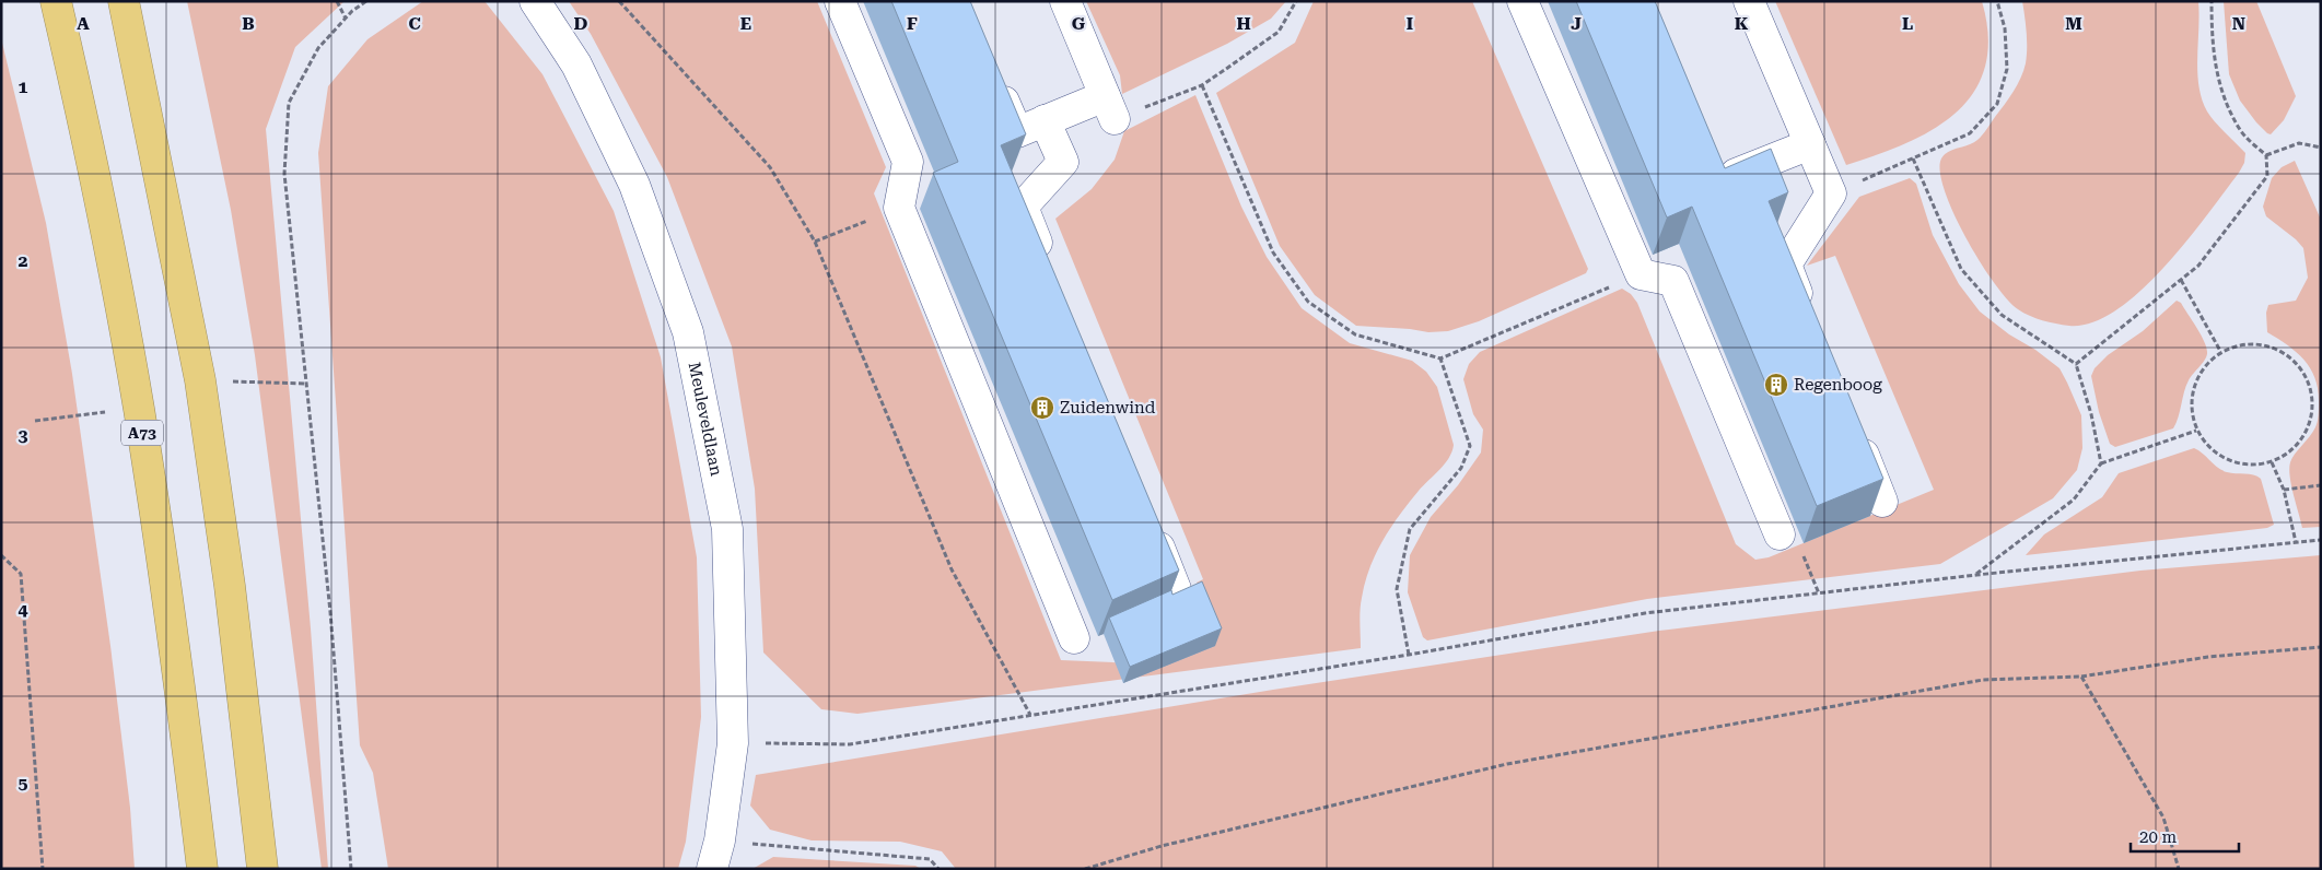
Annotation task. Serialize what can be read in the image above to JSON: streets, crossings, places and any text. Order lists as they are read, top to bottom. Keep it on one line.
{"streets":{"highway":["A73"],"street":["Meuleveldlaan"]},"places":{"building":["Regenboog","Zuidenwind"]},"scale_bar":"20 m","grid":{"columns":["A","B","C","D","E","F","G","H","I","J","K","L","M","N"],"rows":["1","2","3","4","5"]}}
